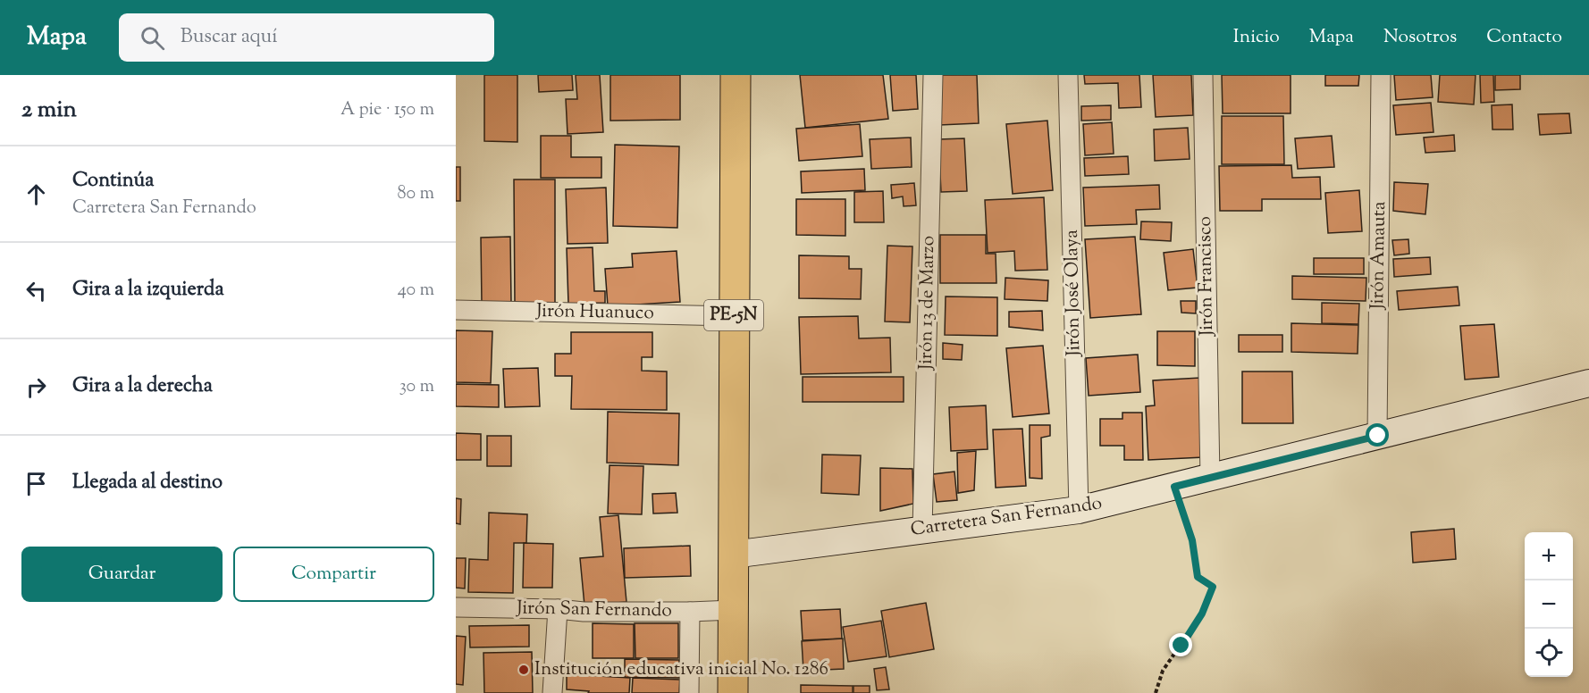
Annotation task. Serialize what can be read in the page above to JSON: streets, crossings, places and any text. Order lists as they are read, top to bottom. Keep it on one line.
{"streets":{"highway":["PE-5N"],"street":["Jirón Amauta","Jirón Francisco","Jirón José Olaya","Jirón 13 de Marzo","Jirón Huanuco","Carretera San Fernando","Jirón San Fernando"]},"crossings":[["Jirón Amauta","Carretera San Fernando"],["Jirón Francisco","Carretera San Fernando"],["Jirón José Olaya","Carretera San Fernando"],["Jirón 13 de Marzo","Carretera San Fernando"],["Jirón Huanuco","PE-5N"],["PE-5N","Carretera San Fernando"],["PE-5N","Jirón San Fernando"]],"places":["Institución educativa inicial No. 1286"],"page":{"header":"Mapa","search":"Buscar aquí","nav":["Inicio","Mapa","Nosotros","Contacto"],"heading":["2 min","A pie · 150 m"],"list":[["Continúa","Carretera San Fernando","80 m"],["Gira a la izquierda","40 m"],["Gira a la derecha","30 m"],"Llegada al destino"],"buttons":["Guardar","Compartir"],"map_buttons":["+","−"]}}
